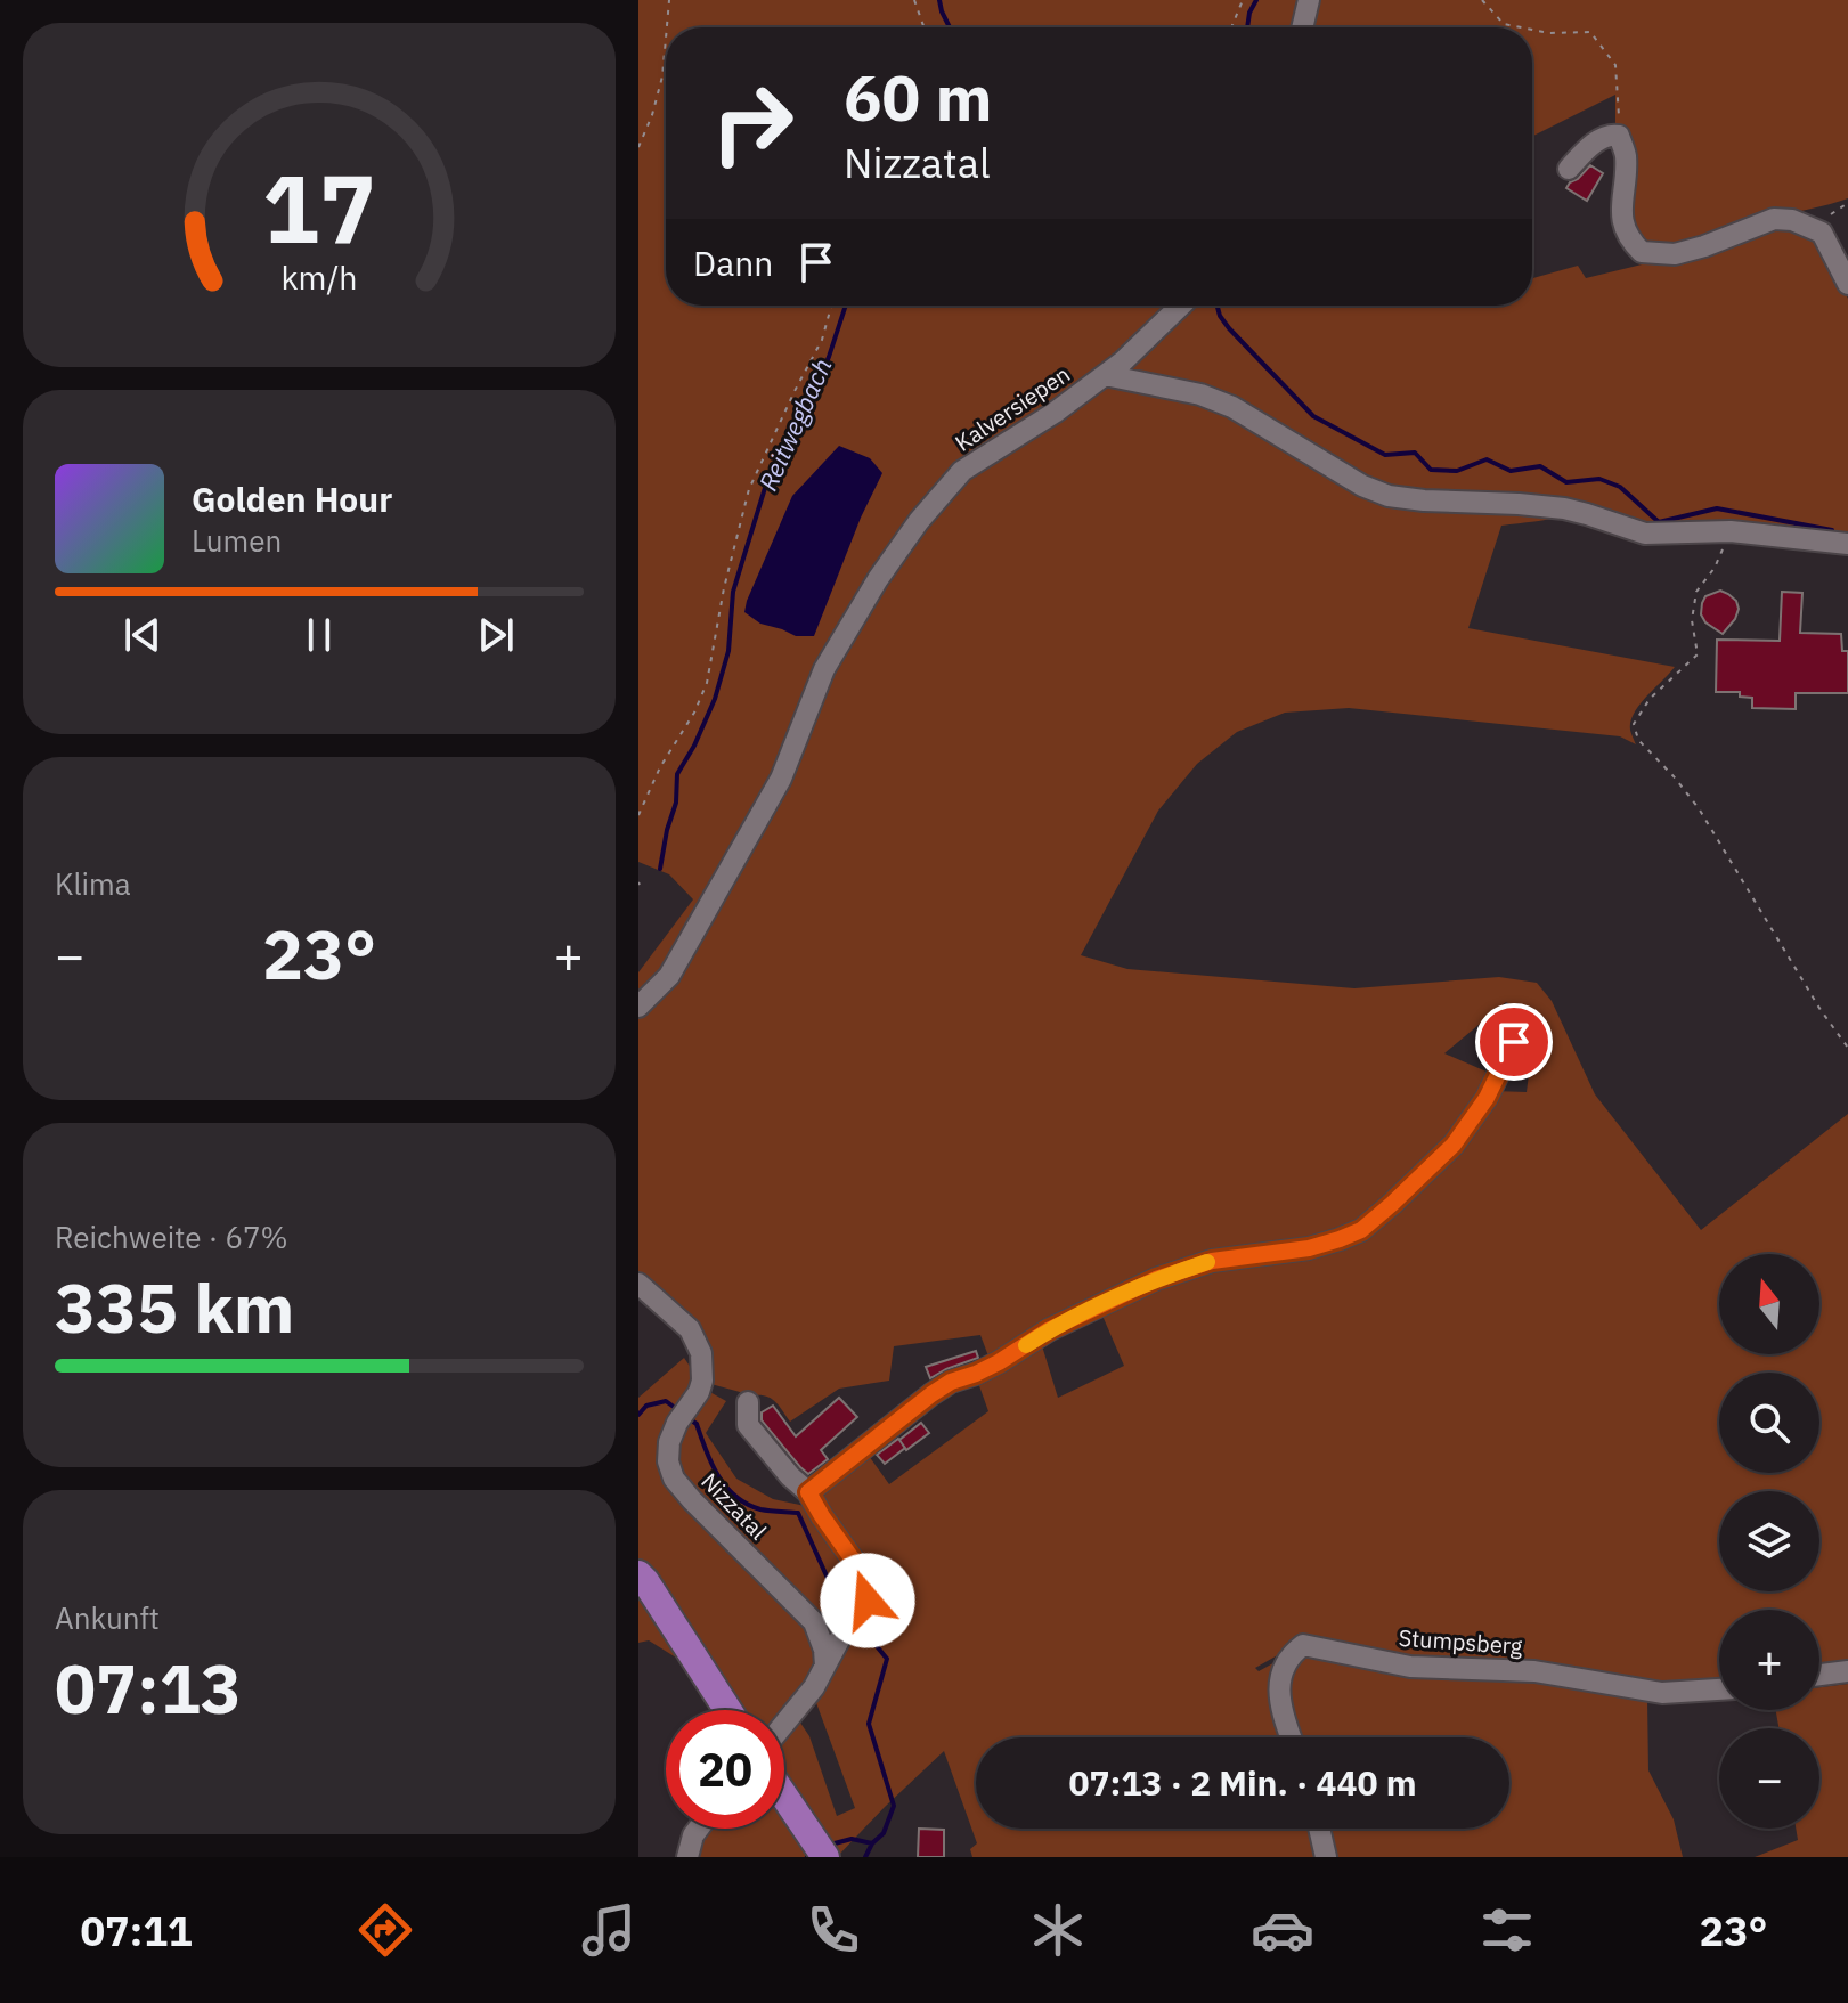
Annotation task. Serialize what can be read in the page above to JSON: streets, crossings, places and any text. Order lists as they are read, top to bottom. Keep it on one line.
{"streets":{"street":["Kalversiepen","Nizzatal","Stumpsberg"]},"water":["Reitwegbach"],"north":"top","page":{"turn":["60 m","Nizzatal"],"then":"Dann","song":["Golden Hour","Lumen"],"tile":["Klima",["Reichweite · 67%","335 km"],["Ankunft","07:13"]],"heat":["−","23°","+"],"map_buttons":["+","−"],"limit":"20","trip":"07:13 · 2 Min. · 440 m","tabs":["07:11","23°"],"gauge":["17","km/h"]}}
